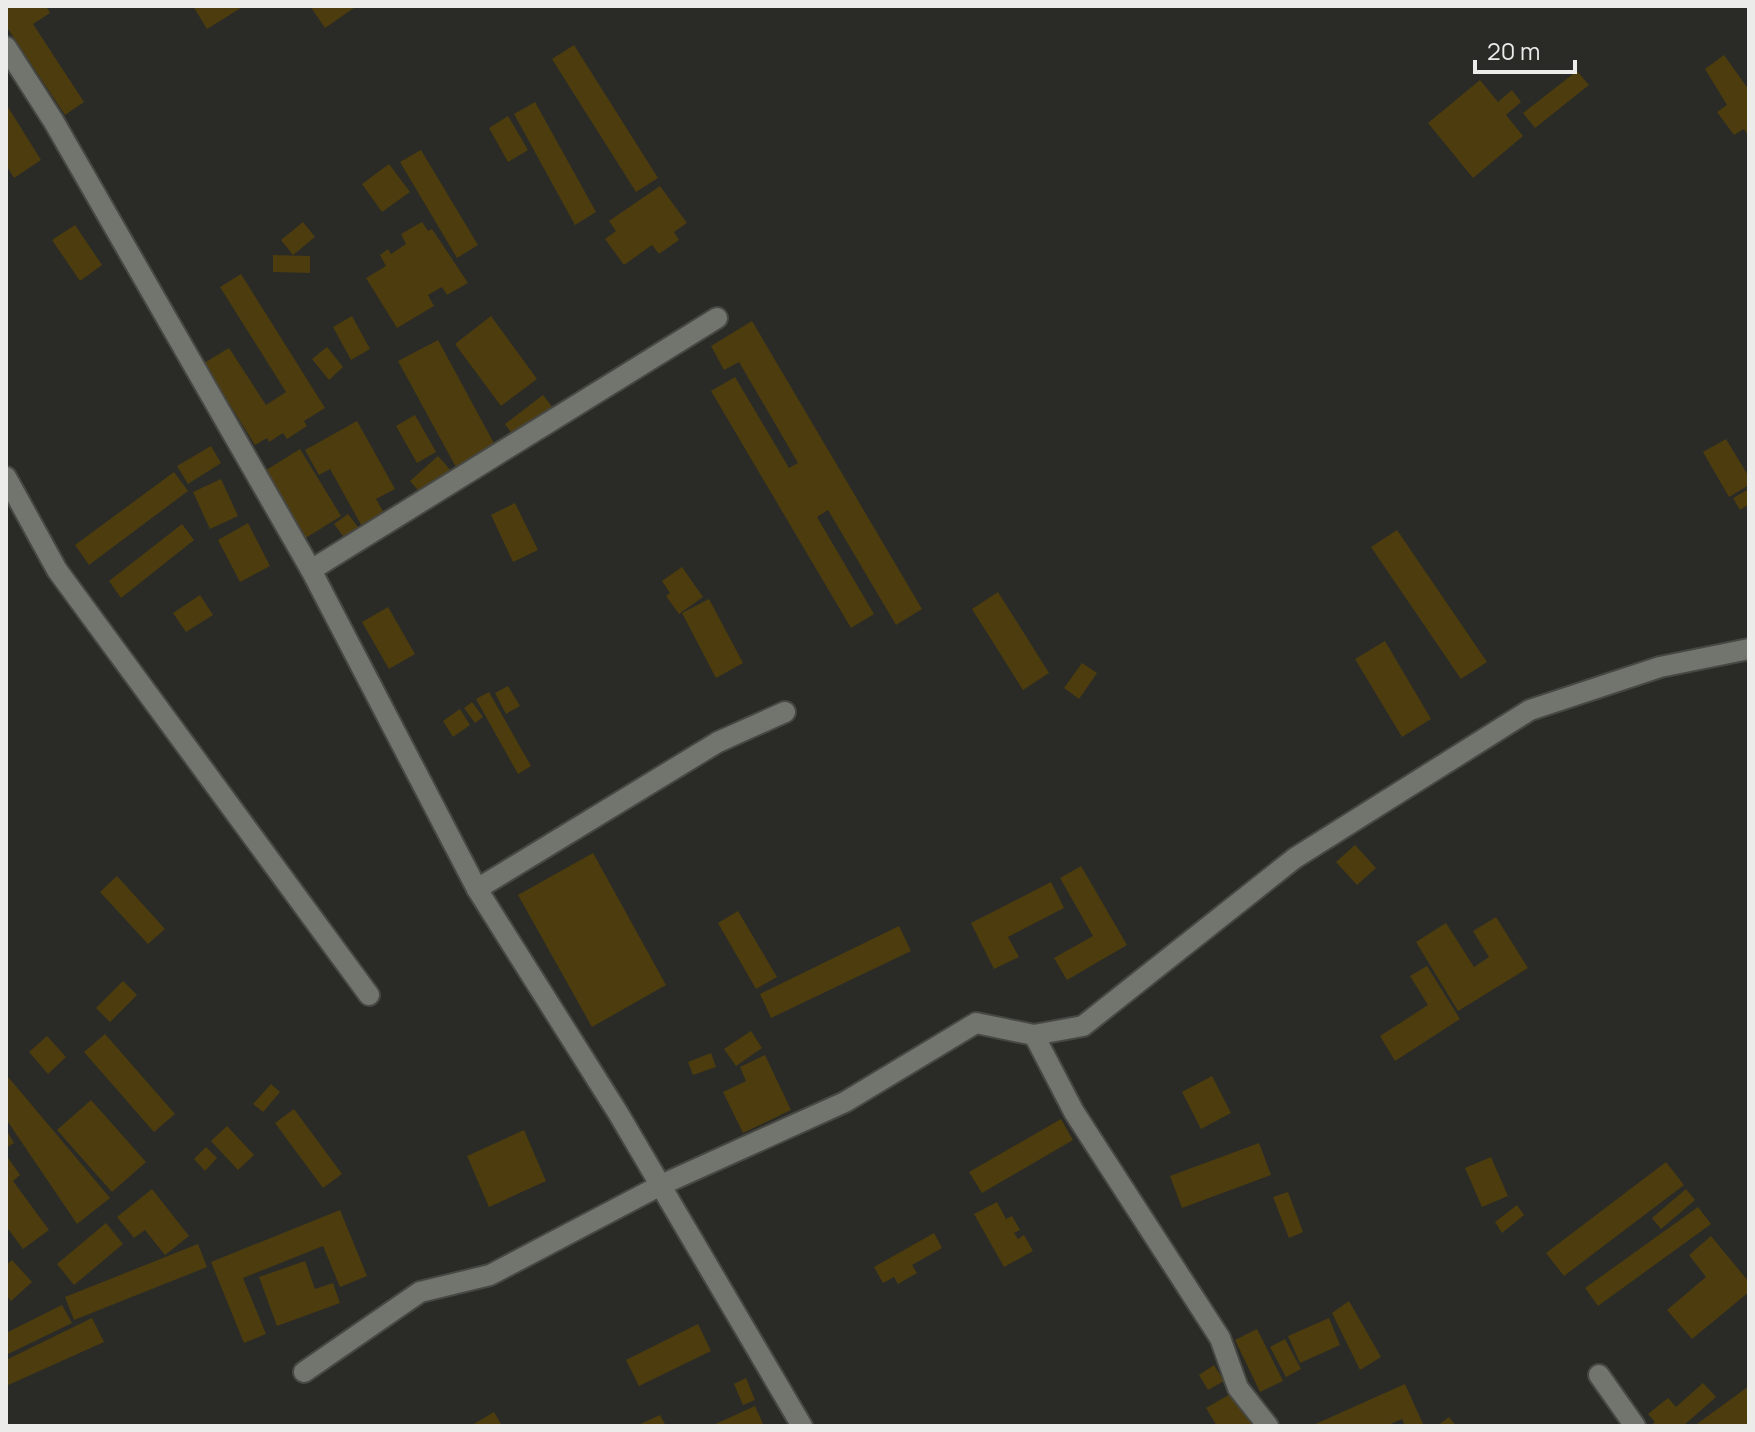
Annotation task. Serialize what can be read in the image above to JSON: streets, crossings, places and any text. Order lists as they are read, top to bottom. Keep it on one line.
{"scale_bar":"20 m"}
